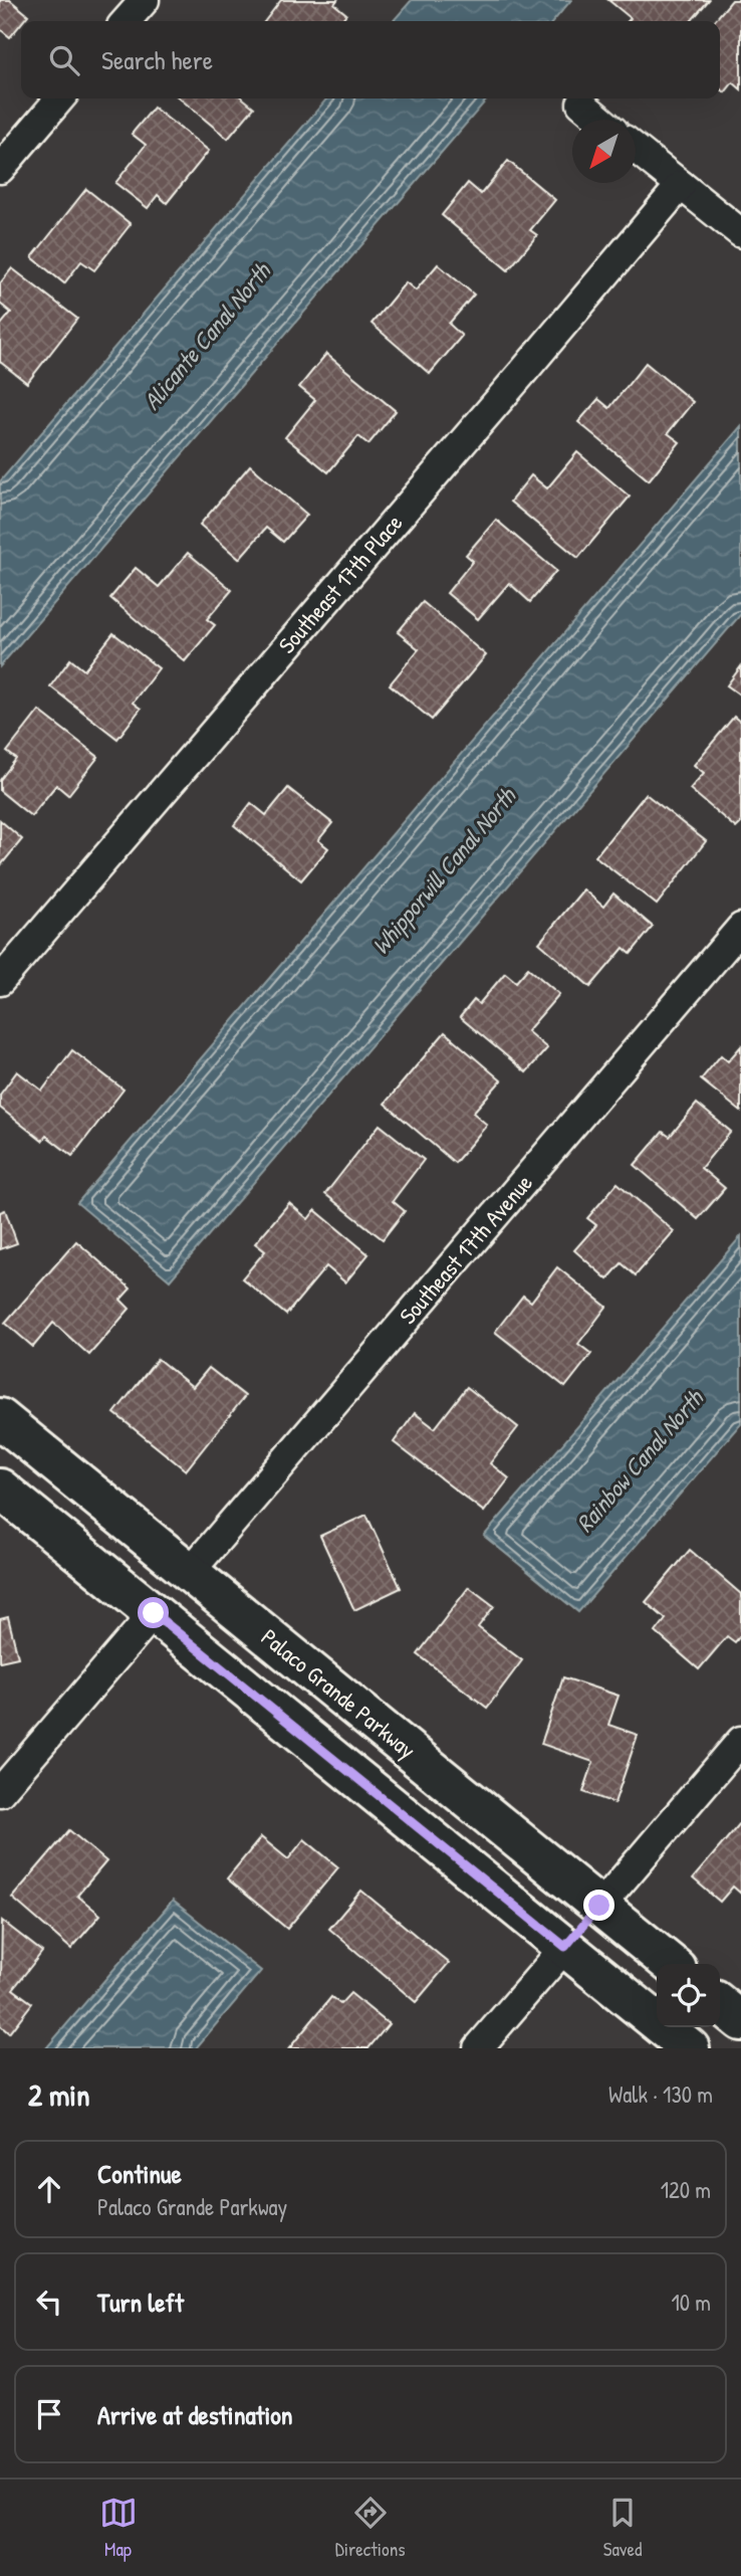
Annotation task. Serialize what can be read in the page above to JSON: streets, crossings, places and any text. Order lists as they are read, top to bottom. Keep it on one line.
{"streets":{"street":["Southeast 17th Place","Southeast 17th Avenue","Palaco Grande Parkway"]},"crossings":[["Southeast 17th Avenue","Palaco Grande Parkway"]],"water":["Alicante Canal North","Whipporwill Canal North","Rainbow Canal North"],"north":"bottom left","page":{"search":"Search here","heading":["2 min","Walk · 130 m"],"list":[["Continue","Palaco Grande Parkway","120 m"],["Turn left","10 m"],"Arrive at destination"],"nav":["Map","Directions","Saved"]}}
